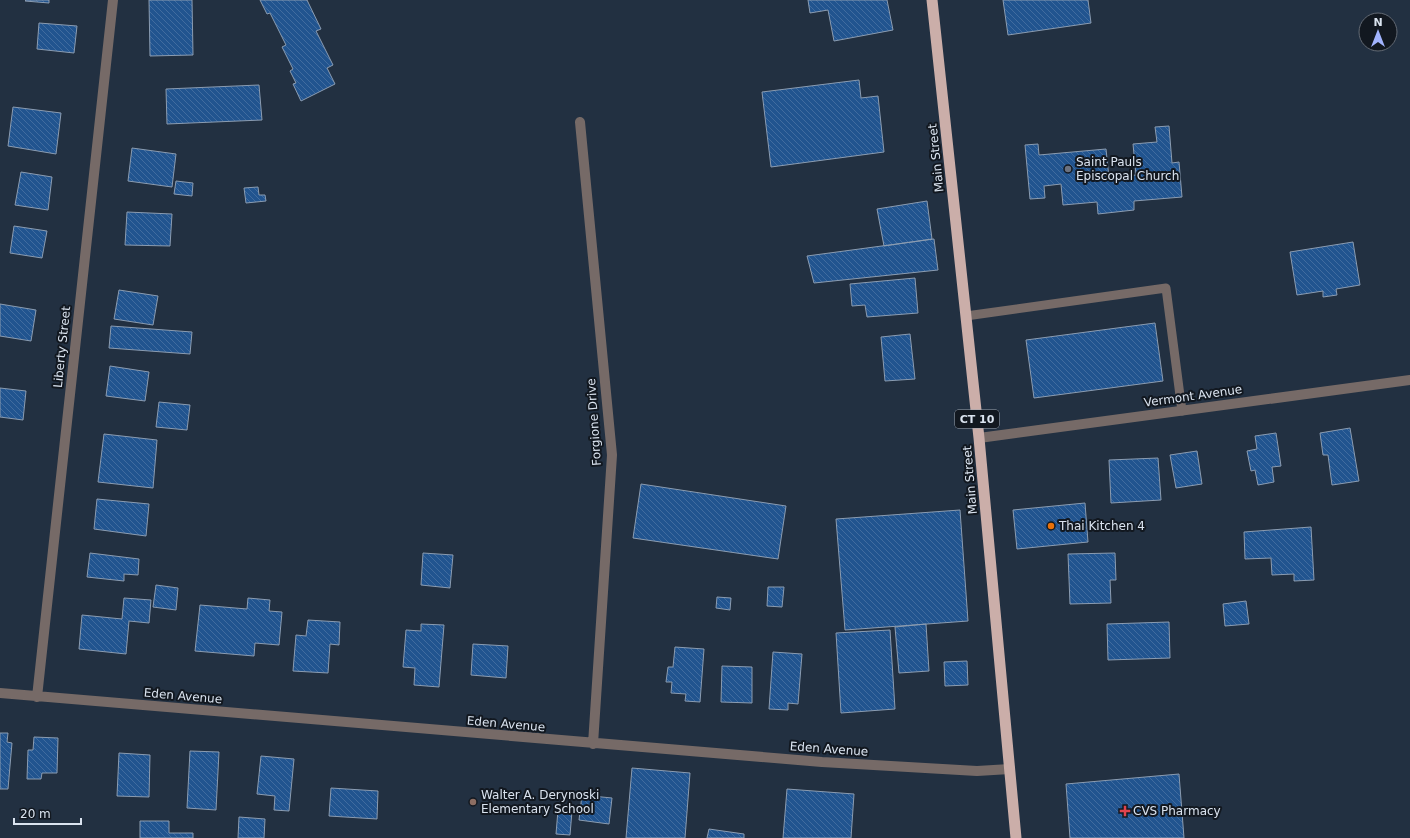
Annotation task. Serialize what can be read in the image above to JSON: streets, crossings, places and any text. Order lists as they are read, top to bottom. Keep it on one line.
{"streets":{"highway":["Main Street","CT 10"],"street":["Liberty Street","Vermont Avenue","Forgione Drive","Eden Avenue"]},"crossings":[["Main Street","Vermont Avenue"],["Main Street","Eden Avenue"],["Liberty Street","Eden Avenue"],["Forgione Drive","Eden Avenue"]],"places":{"other":["Saint Pauls Episcopal Church","Thai Kitchen 4","Walter A. Derynoski Elementary School"],"health":["CVS Pharmacy"]},"scale_bar":"20 m","north":"top"}
